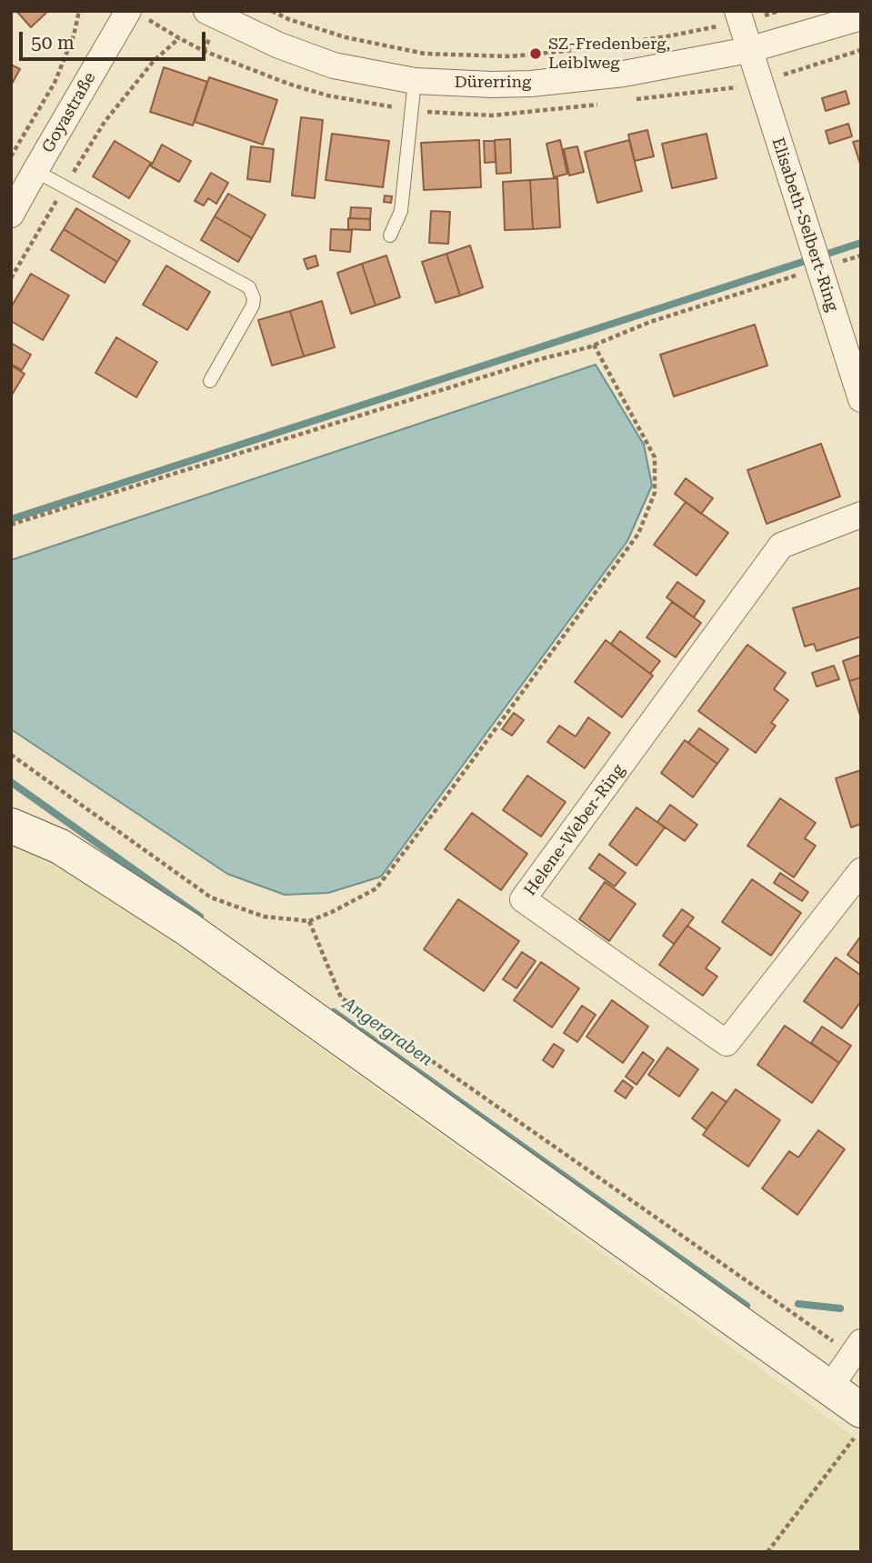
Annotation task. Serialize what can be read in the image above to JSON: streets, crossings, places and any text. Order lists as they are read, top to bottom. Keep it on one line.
{"streets":{"street":["Dürerring","Goyastraße","Elisabeth-Selbert-Ring","Helene-Weber-Ring"]},"crossings":[["Dürerring","Elisabeth-Selbert-Ring"]],"water":["Angergraben"],"places":["SZ-Fredenberg, Leiblweg"],"scale_bar":"50 m"}
